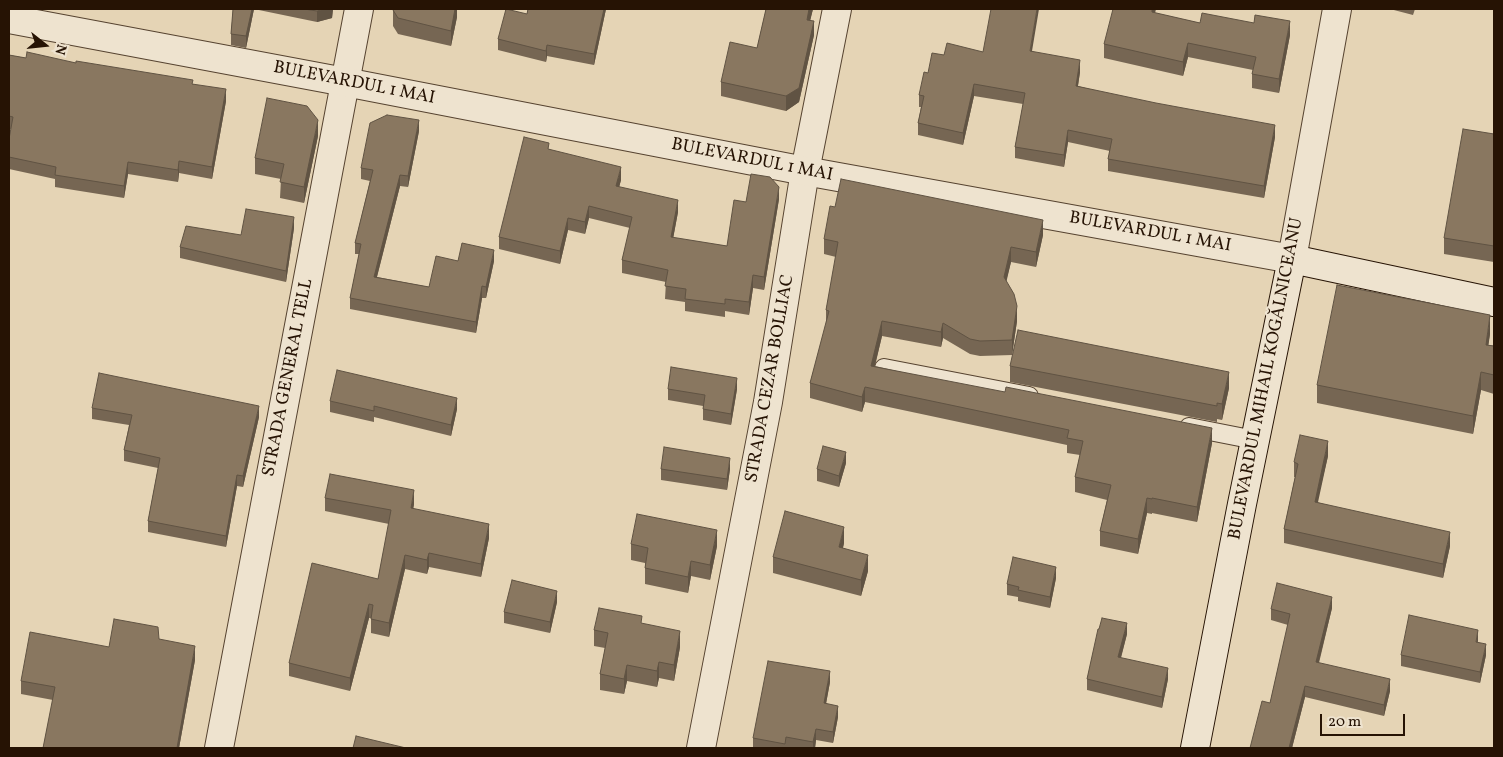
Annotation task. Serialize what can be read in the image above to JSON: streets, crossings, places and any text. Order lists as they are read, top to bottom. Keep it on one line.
{"streets":{"street":["BULEVARDUL 1 MAI","STRADA GENERAL TELL","STRADA CEZAR BOLLIAC","BULEVARDUL MIHAIL KOGĂLNICEANU"]},"crossings":[["BULEVARDUL 1 MAI","STRADA GENERAL TELL"],["BULEVARDUL 1 MAI","STRADA CEZAR BOLLIAC"],["BULEVARDUL 1 MAI","BULEVARDUL MIHAIL KOGĂLNICEANU"]],"scale_bar":"20 m","north":"right"}
